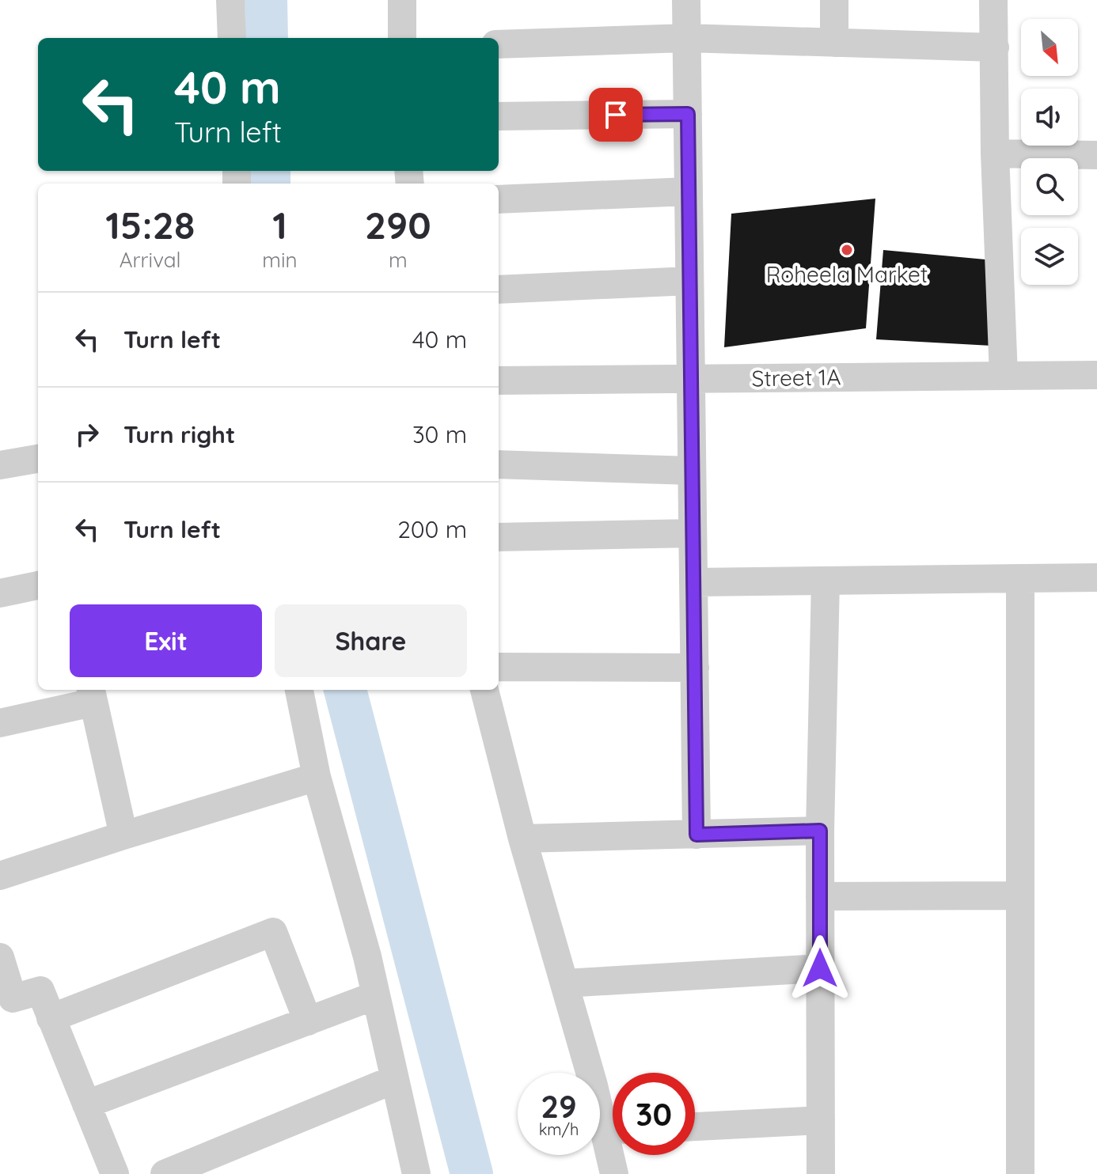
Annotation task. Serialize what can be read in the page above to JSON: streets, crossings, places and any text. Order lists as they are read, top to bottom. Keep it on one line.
{"streets":{"street":["Street 1A"]},"places":["Roheela Market"],"north":"bottom right","page":{"turn":["40 m","Turn left"],"eta":["15:28","Arrival","1","min","290","m"],"list":[{"name":"Turn left","value":"40 m"},{"name":"Turn right","value":"30 m"},{"name":"Turn left","value":"200 m"}],"buttons":["Exit","Share"],"speed":"29 km/h","limit":"30"}}
